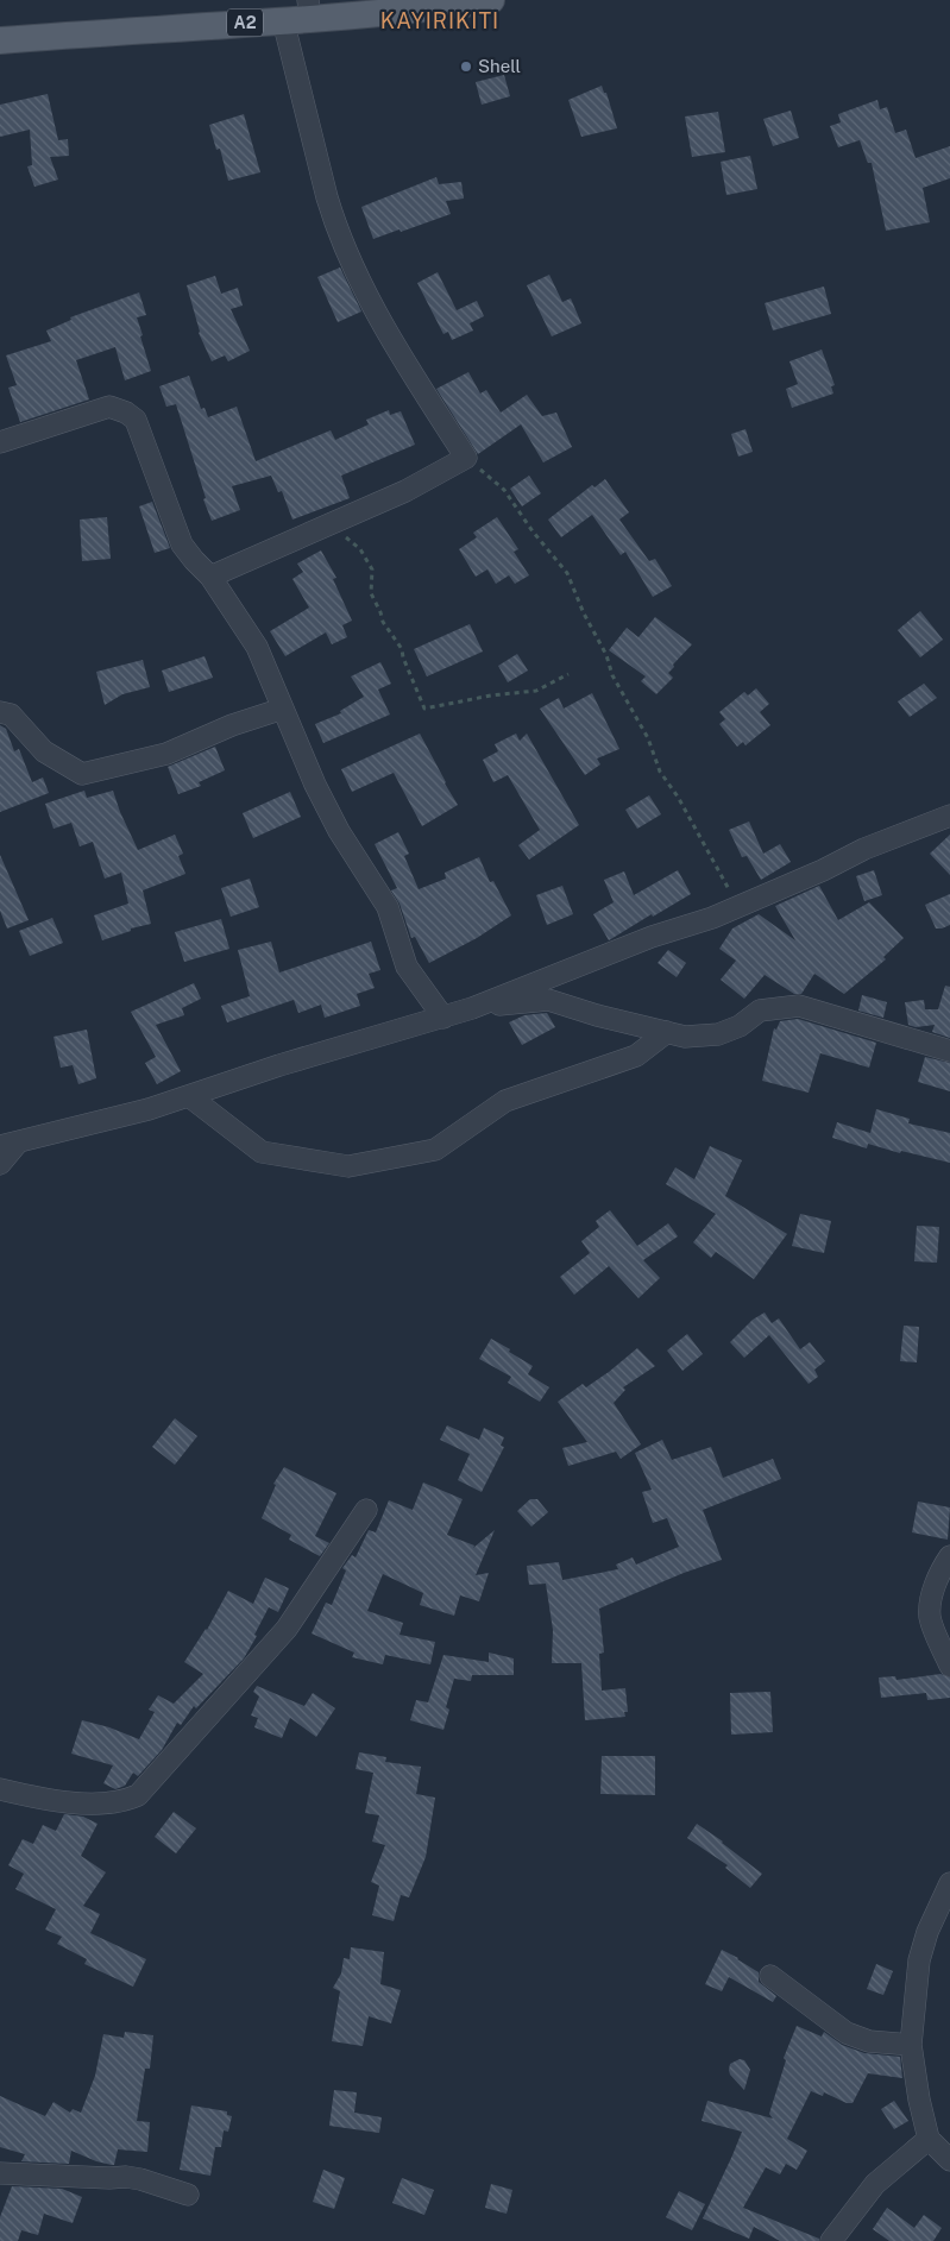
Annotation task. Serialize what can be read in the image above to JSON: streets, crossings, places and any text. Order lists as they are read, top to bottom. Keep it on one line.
{"streets":{"main road":["A2"]},"districts":["KAYIRIKITI"],"places":["Shell"]}
